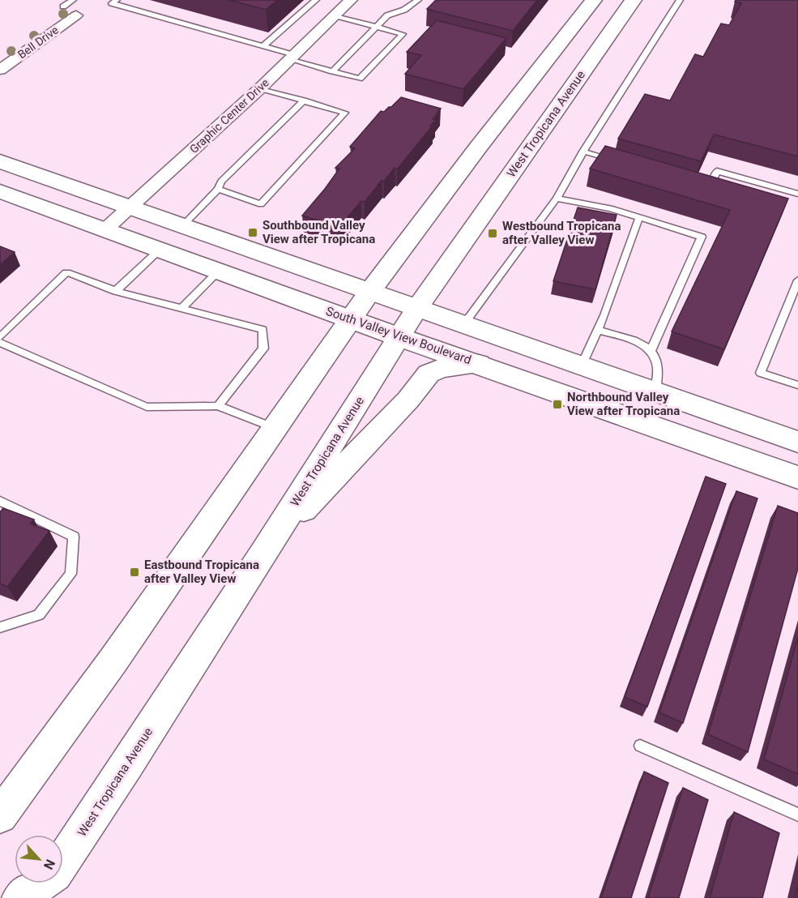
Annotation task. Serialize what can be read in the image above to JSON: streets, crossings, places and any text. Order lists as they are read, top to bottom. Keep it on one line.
{"streets":{"main road":["West Tropicana Avenue","South Valley View Boulevard"],"street":["Bell Drive","Graphic Center Drive"]},"crossings":[["Graphic Center Drive","South Valley View Boulevard"],["West Tropicana Avenue","South Valley View Boulevard"]],"places":{"transit":["Southbound Valley View after Tropicana","Westbound Tropicana after Valley View","Northbound Valley View after Tropicana","Eastbound Tropicana after Valley View"]},"north":"bottom right"}
